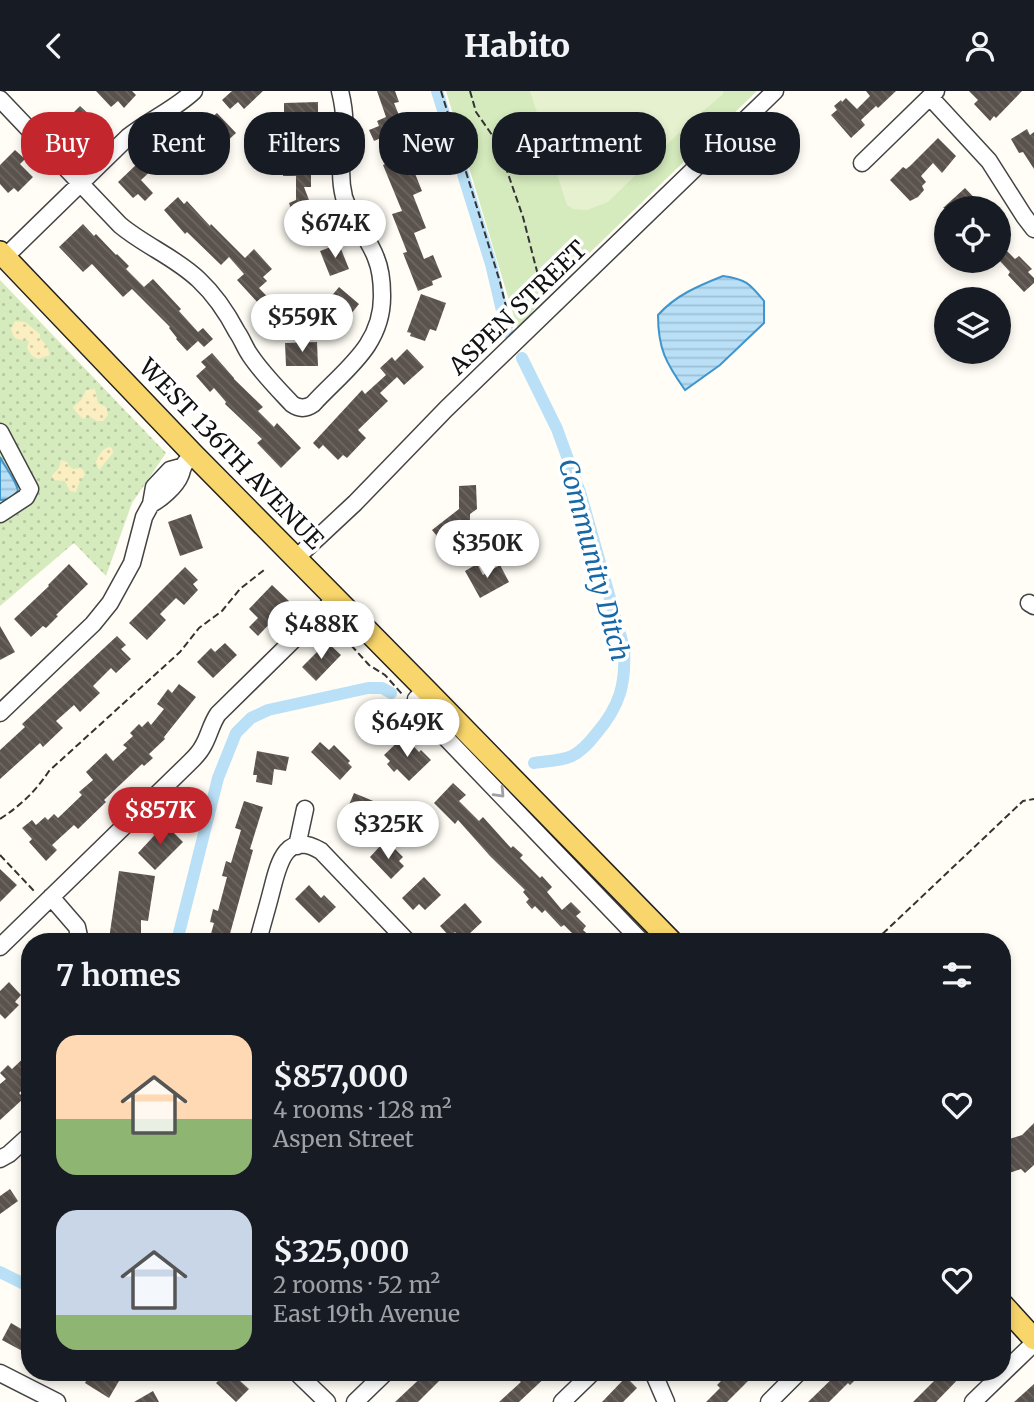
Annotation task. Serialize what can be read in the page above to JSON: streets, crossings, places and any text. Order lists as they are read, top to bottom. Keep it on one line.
{"streets":{"main road":["WEST 136TH AVENUE"],"street":["ASPEN STREET"]},"crossings":[["ASPEN STREET","WEST 136TH AVENUE"]],"water":["Community Ditch"],"page":{"header":"Habito","chip":["Buy","Rent","Filters","New","Apartment","House"],"price":["$674K","$559K","$350K","$488K","$649K","$857K","$325K"],"heading":"7 homes","list":[{"name":"$857,000","note":"4 rooms · 128 m² · Aspen Street"},{"name":"$325,000","note":"2 rooms · 52 m² · East 19th Avenue"}]}}
